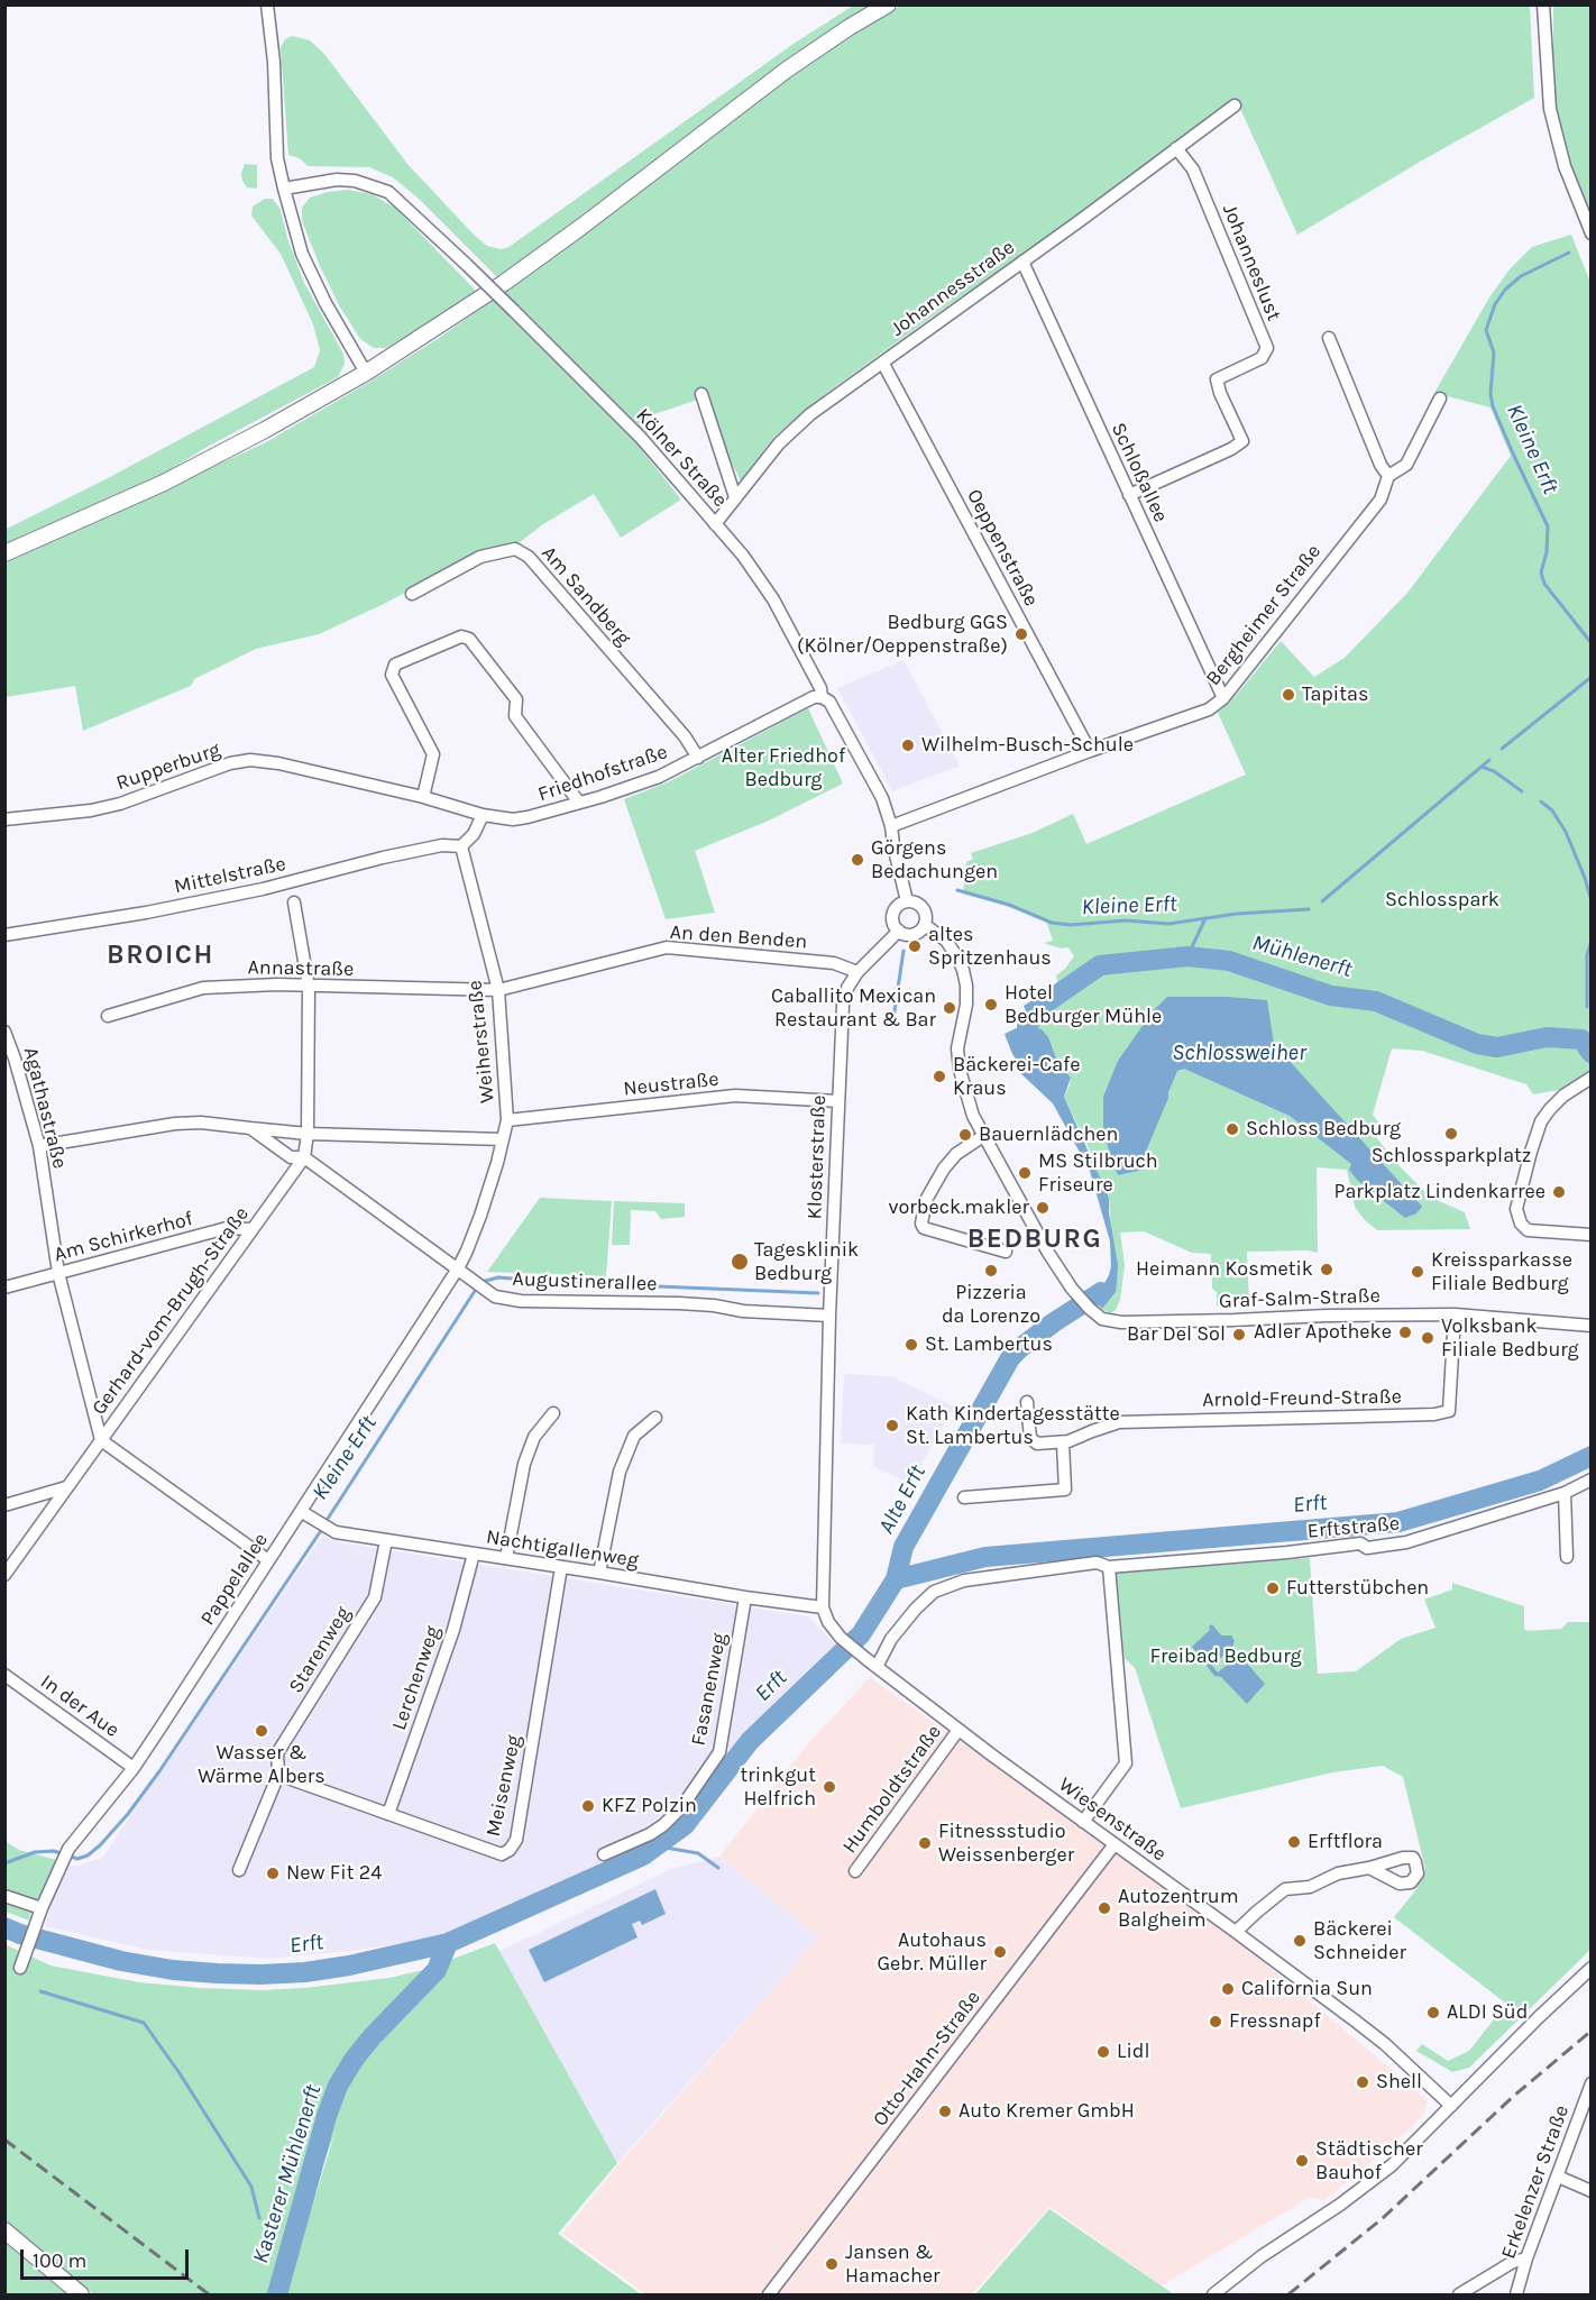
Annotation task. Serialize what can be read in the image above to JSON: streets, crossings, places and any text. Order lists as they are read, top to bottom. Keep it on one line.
{"streets":{"street":["Johanneslust","Johannesstraße","Kölner Straße","Schloßallee","Oeppenstraße","Am Sandberg","Bergheimer Straße","Rupperburg","Friedhofstraße","Mittelstraße","An den Benden","Annastraße","Weiherstraße","Neustraße","Agathastraße","Klosterstraße","Am Schirkerhof","Augustinerallee","Graf-Salm-Straße","Gerhard-vom-Brugh-Straße","Arnold-Freund-Straße","Erftstraße","Nachtigallenweg","Pappelallee","Starenweg","Lerchenweg","Fasanenweg","In der Aue","Meisenweg","Humboldtstraße","Wiesenstraße","Otto-Hahn-Straße","Erkelenzer Straße"]},"crossings":[["Johanneslust","Johannesstraße"],["Johanneslust","Schloßallee"],["Johannesstraße","Kölner Straße"],["Johannesstraße","Schloßallee"],["Johannesstraße","Oeppenstraße"],["Kölner Straße","Bergheimer Straße"],["Kölner Straße","Friedhofstraße"],["Kölner Straße","Klosterstraße"],["Schloßallee","Bergheimer Straße"],["Oeppenstraße","Bergheimer Straße"],["Am Sandberg","Friedhofstraße"],["Rupperburg","Friedhofstraße"],["Mittelstraße","Weiherstraße"],["An den Benden","Annastraße"],["An den Benden","Weiherstraße"],["An den Benden","Klosterstraße"],["Annastraße","Weiherstraße"],["Weiherstraße","Neustraße"],["Weiherstraße","Augustinerallee"],["Weiherstraße","Pappelallee"],["Neustraße","Klosterstraße"],["Agathastraße","Am Schirkerhof"],["Agathastraße","Augustinerallee"],["Agathastraße","Gerhard-vom-Brugh-Straße"],["Klosterstraße","Augustinerallee"],["Klosterstraße","Nachtigallenweg"],["Klosterstraße","Wiesenstraße"],["Am Schirkerhof","Gerhard-vom-Brugh-Straße"],["Augustinerallee","Gerhard-vom-Brugh-Straße"],["Augustinerallee","Pappelallee"],["Graf-Salm-Straße","Arnold-Freund-Straße"],["Erftstraße","Wiesenstraße"],["Nachtigallenweg","Pappelallee"],["Nachtigallenweg","Starenweg"],["Nachtigallenweg","Lerchenweg"],["Nachtigallenweg","Fasanenweg"],["Nachtigallenweg","Meisenweg"],["Nachtigallenweg","Wiesenstraße"],["Pappelallee","In der Aue"],["Starenweg","Meisenweg"],["Lerchenweg","Meisenweg"],["Humboldtstraße","Wiesenstraße"],["Wiesenstraße","Otto-Hahn-Straße"]],"districts":["BROICH","BEDBURG"],"water":["Kleine Erft","Mühlenerft","Schlossweiher","Alte Erft","Erft","Kasterer Mühlenerft"],"parks":["Alter Friedhof Bedburg","Schlosspark","Freibad Bedburg"],"places":["Bedburg GGS (Kölner/Oeppenstraße)","Tapitas","Wilhelm-Busch-Schule","Görgens Bedachungen","altes Spritzenhaus","Hotel Bedburger Mühle","Caballito Mexican Restaurant & Bar","Bäckerei-Cafe Kraus","Schloss Bedburg","Schlossparkplatz","Bauernlädchen","MS Stilbruch Friseure","Parkplatz Lindenkarree","vorbeck.makler","Tagesklinik Bedburg","Heimann Kosmetik","Pizzeria da Lorenzo","Kreissparkasse Filiale Bedburg","Adler Apotheke","Bar Del Sol","Volksbank Filiale Bedburg","St. Lambertus","Kath Kindertagesstätte St. Lambertus","Futterstübchen","Wasser & Wärme Albers","trinkgut Helfrich","KFZ Polzin","Erftflora","Fitnessstudio Weissenberger","New Fit 24","Autozentrum Balgheim","Bäckerei Schneider","Autohaus Gebr. Müller","California Sun","ALDI Süd","Fressnapf","Lidl","Shell","Auto Kremer GmbH","Städtischer Bauhof","Jansen & Hamacher"],"scale_bar":"100 m"}
